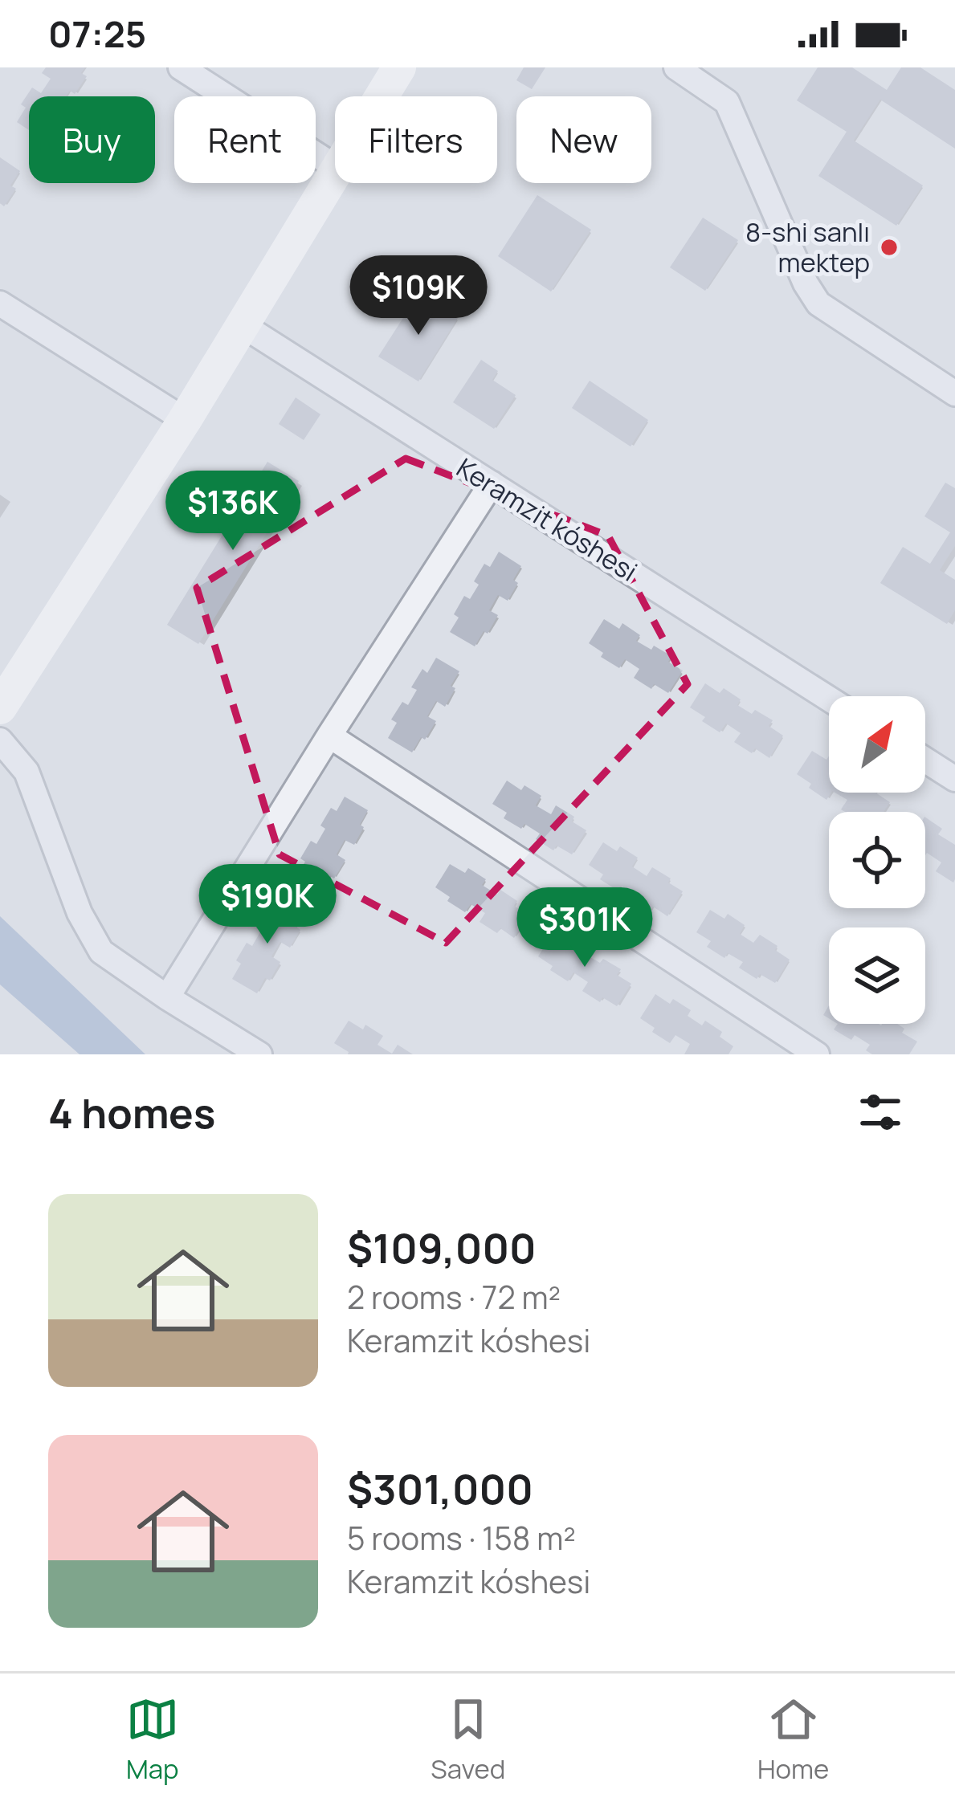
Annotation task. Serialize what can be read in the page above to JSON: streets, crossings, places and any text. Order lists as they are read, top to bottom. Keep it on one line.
{"streets":{"street":["Keramzit kóshesi"]},"places":["8-shi sanlı mektep"],"north":"top right","page":{"status":"07:25","chip":["Buy","Rent","Filters","New"],"price":["$109K","$136K","$190K","$301K"],"heading":"4 homes","list":[{"name":"$109,000","note":"2 rooms · 72 m² · Keramzit kóshesi"},{"name":"$301,000","note":"5 rooms · 158 m² · Keramzit kóshesi"}],"tabs":["Map","Saved","Home"]}}
